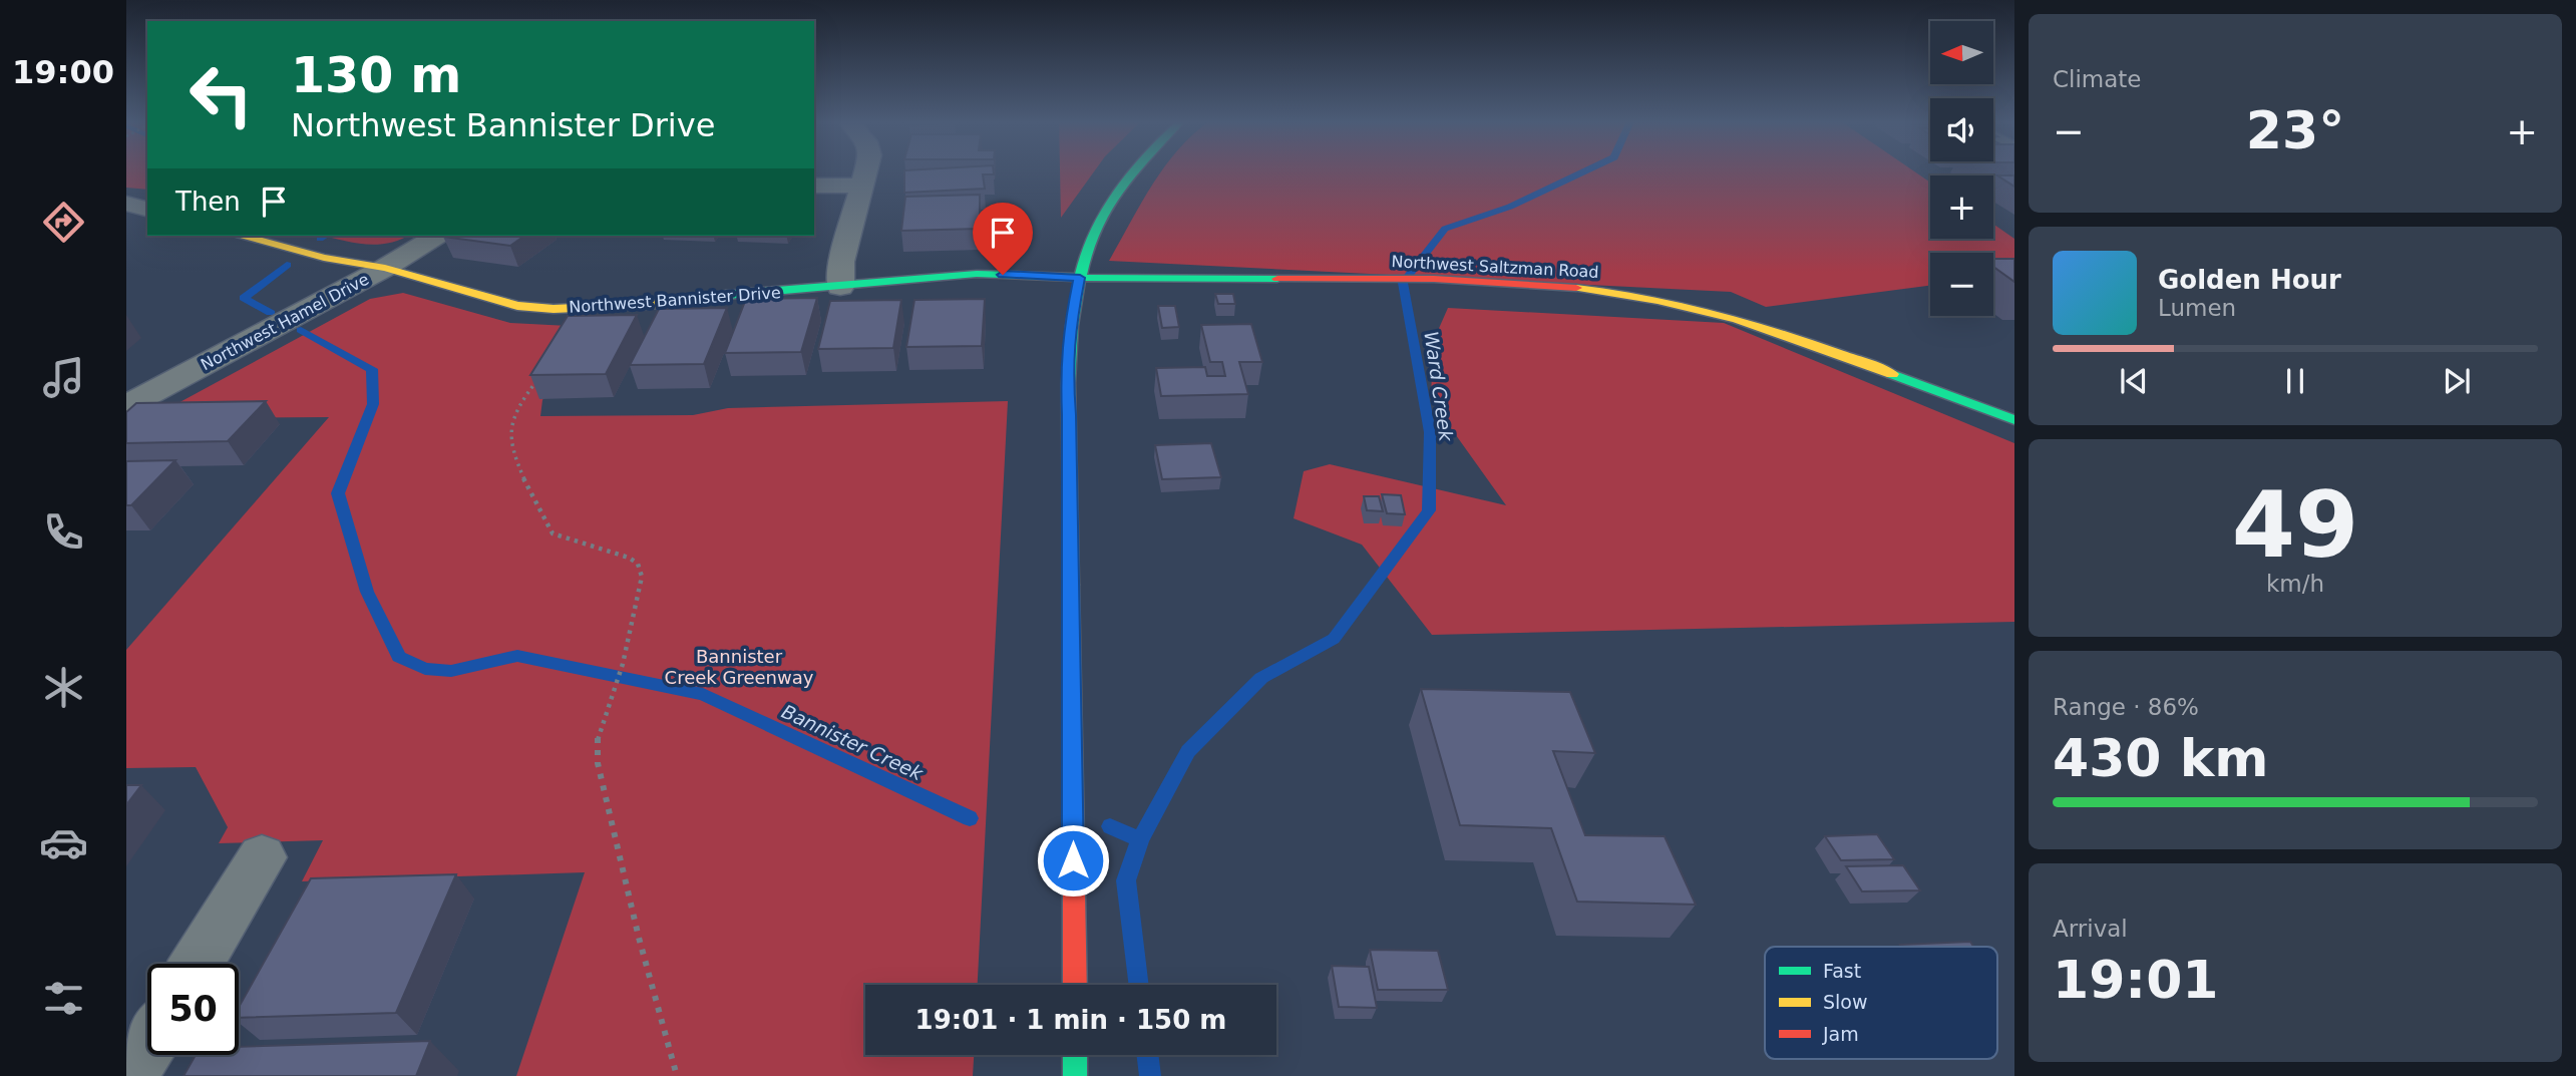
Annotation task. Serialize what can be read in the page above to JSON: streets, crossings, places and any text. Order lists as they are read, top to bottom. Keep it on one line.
{"streets":{"main road":["Northwest Saltzman Road","Northwest Bannister Drive"],"street":["Northwest Hamel Drive"]},"crossings":[["Northwest Saltzman Road","Northwest Bannister Drive"],["Northwest Bannister Drive","Northwest Hamel Drive"]],"water":["Ward Creek","Bannister Creek"],"parks":["Bannister Creek Greenway"],"legend":["Fast","Slow","Jam"],"north":"left","page":{"tabs":"19:00","tile":["Climate",["49","km/h"],["Range · 86%","430 km"],["Arrival","19:01"]],"map_buttons":["+","−"],"turn":["130 m","Northwest Bannister Drive"],"heat":["−","23°","+"],"then":"Then","song":["Golden Hour","Lumen"],"limit":"50","trip":"19:01 · 1 min · 150 m"}}
